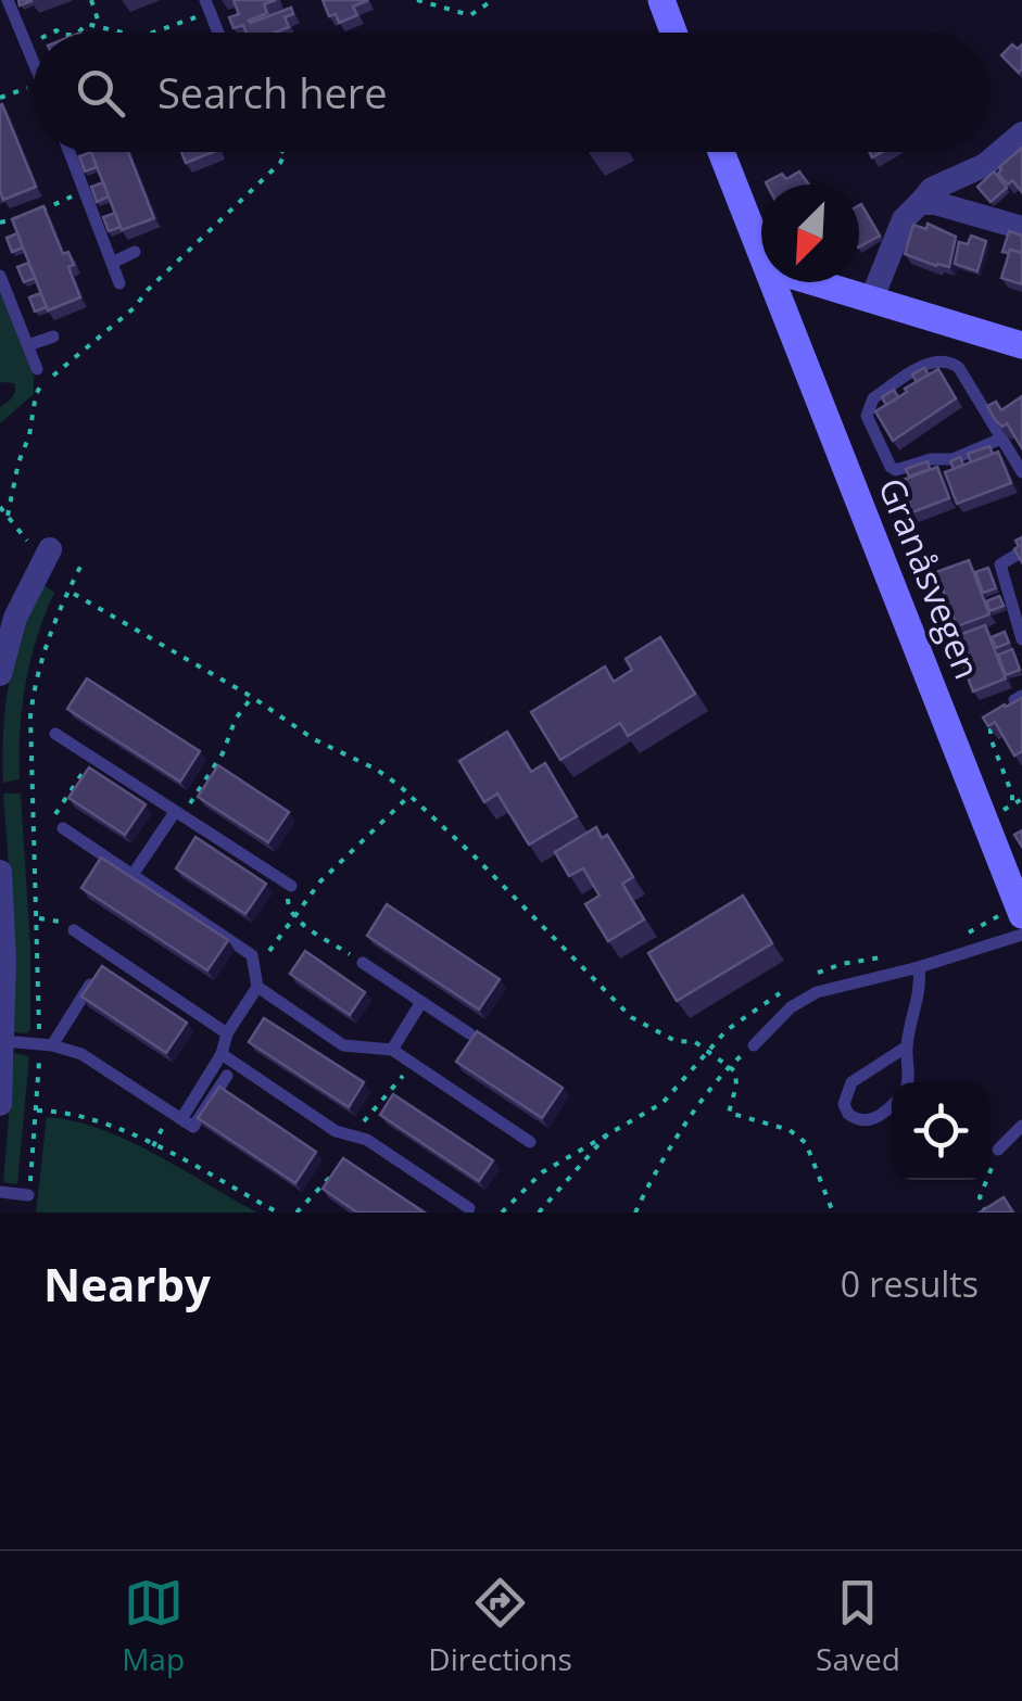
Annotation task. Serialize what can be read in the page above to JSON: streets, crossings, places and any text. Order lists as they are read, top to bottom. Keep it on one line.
{"streets":{"street":["Granåsvegen"]},"north":"bottom left","page":{"search":"Search here","heading":["Nearby","0 results"],"nav":["Map","Directions","Saved"]}}
